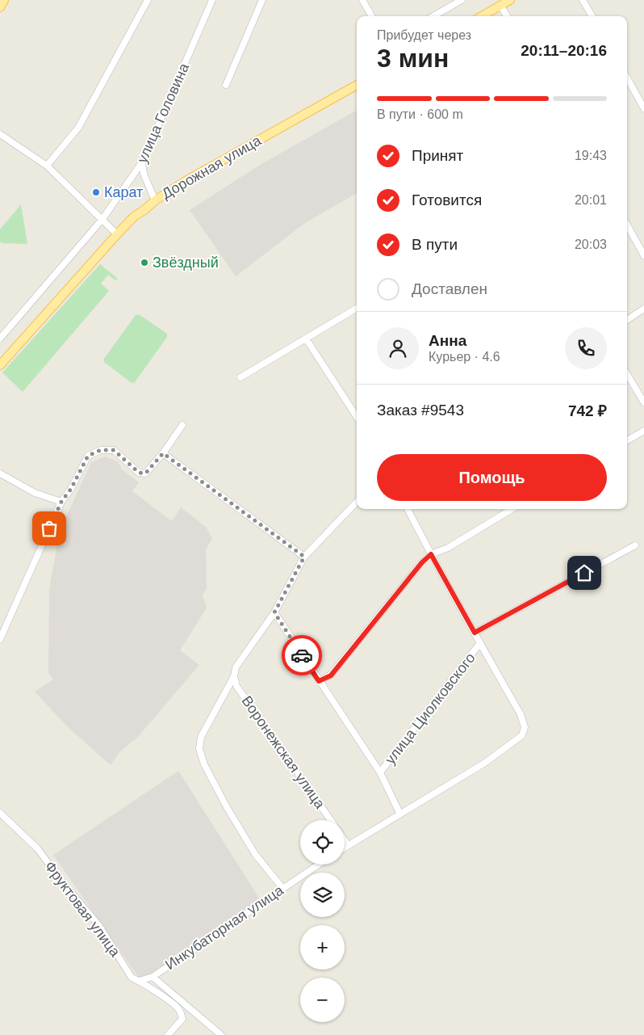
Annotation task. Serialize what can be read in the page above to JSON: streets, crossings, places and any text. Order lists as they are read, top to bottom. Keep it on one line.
{"streets":{"main road":["Дорожная улица"],"street":["улица Головина","улица Циолковского","Воронежская улица","Фруктовая улица","Инкубаторная улица"]},"crossings":[["Фруктовая улица","Инкубаторная улица"]],"places":["Карат","Звёздный"],"page":{"heading":["3 мин","Прибудет через","20:11–20:16"],"panel":["Анна","Курьер · 4.6","Заказ #9543","742 ₽"],"bar":"В пути · 600 m","list":[["Принят","19:43"],["Готовится","20:01"],["В пути","20:03"],"Доставлен"],"buttons":"Помощь","map_buttons":["+","−"]}}
